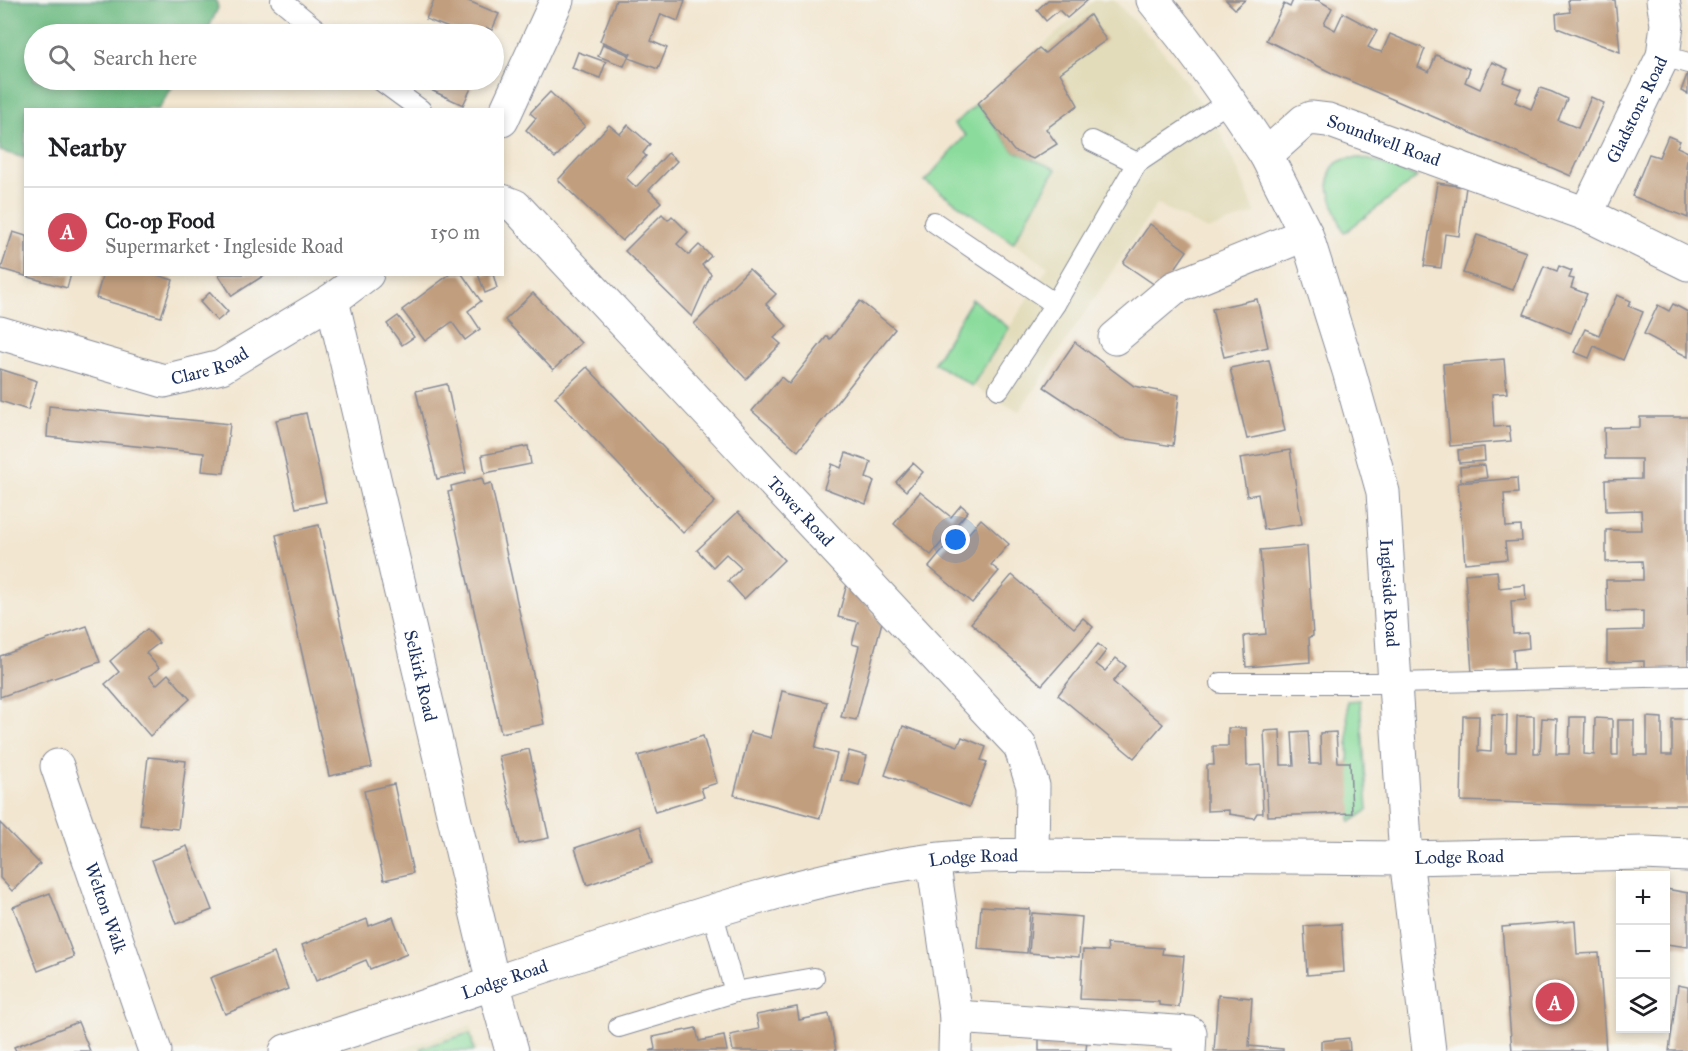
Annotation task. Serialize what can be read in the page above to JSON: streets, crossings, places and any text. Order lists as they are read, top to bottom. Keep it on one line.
{"streets":{"street":["Gladstone Road","Soundwell Road","Clare Road","Tower Road","Ingleside Road","Selkirk Road","Lodge Road","Welton Walk"]},"crossings":[["Gladstone Road","Soundwell Road"],["Soundwell Road","Ingleside Road"],["Clare Road","Selkirk Road"],["Tower Road","Lodge Road"],["Ingleside Road","Lodge Road"],["Selkirk Road","Lodge Road"]],"page":{"search":"Search here","heading":"Nearby","list":[{"mark":"A","name":"Co-op Food","note":"Supermarket · Ingleside Road","value":"150 m"}],"map_buttons":["+","−"],"pins":"A"}}
